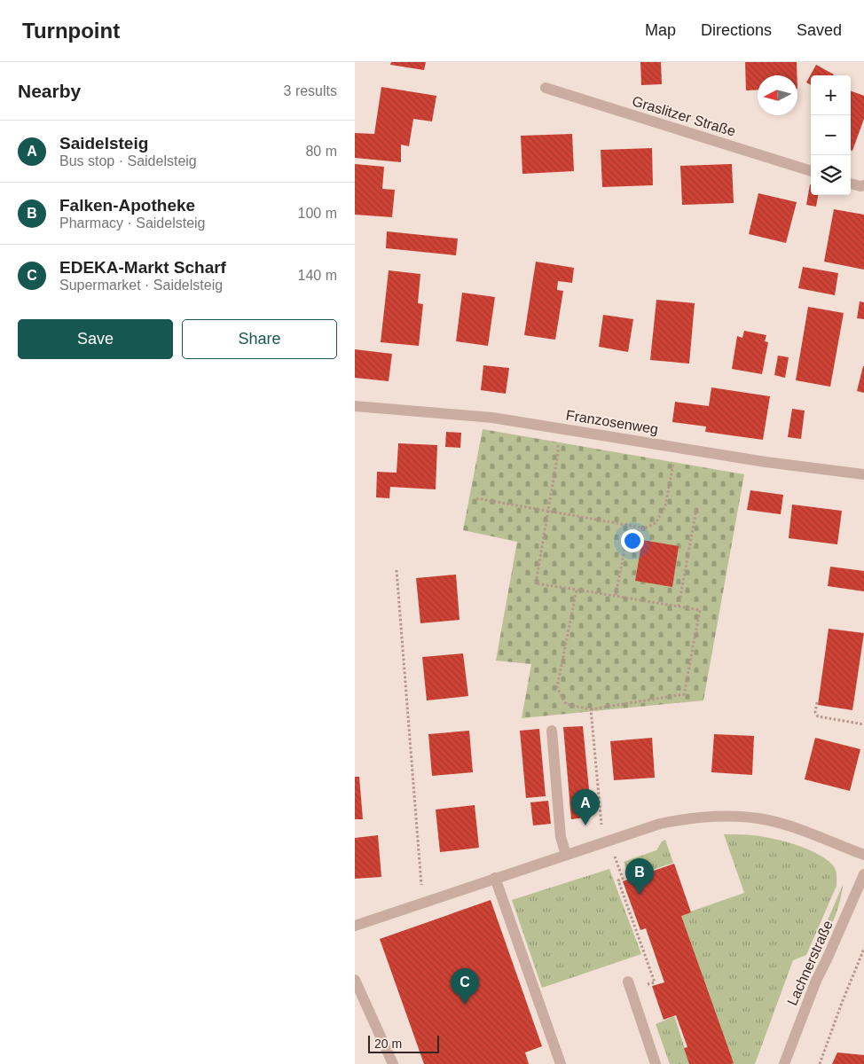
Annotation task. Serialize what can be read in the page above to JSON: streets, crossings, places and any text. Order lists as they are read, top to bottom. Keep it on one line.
{"streets":{"street":["Graslitzer Straße","Franzosenweg","Lachnerstraße"]},"scale_bar":"20 m","north":"left","page":{"header":"Turnpoint","nav":["Map","Directions","Saved"],"heading":["Nearby","3 results"],"map_buttons":["+","−"],"list":[{"mark":"A","name":"Saidelsteig","note":"Bus stop · Saidelsteig","value":"80 m"},{"mark":"B","name":"Falken-Apotheke","note":"Pharmacy · Saidelsteig","value":"100 m"},{"mark":"C","name":"EDEKA-Markt Scharf","note":"Supermarket · Saidelsteig","value":"140 m"}],"buttons":["Save","Share"],"pins":["A","B","C"],"scale":"20 m"}}
